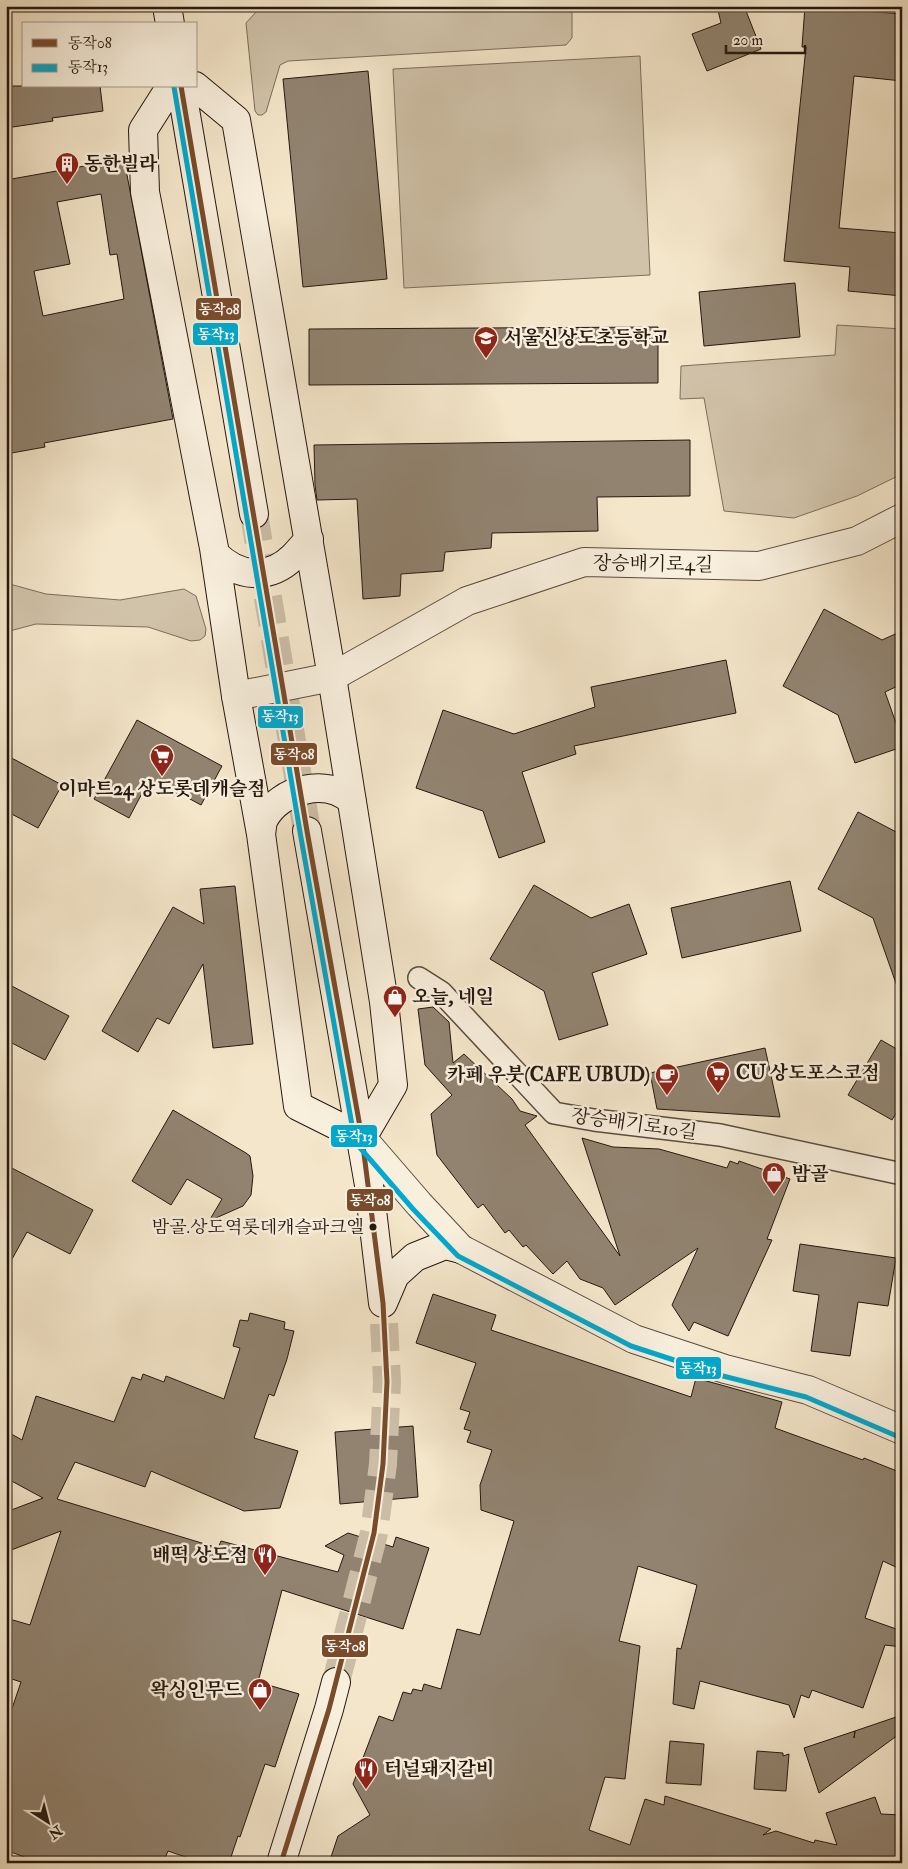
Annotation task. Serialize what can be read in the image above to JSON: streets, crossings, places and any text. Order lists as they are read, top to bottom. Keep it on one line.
{"streets":{"main road":["장승배기로4길"],"street":["장승배기로10길"]},"places":{"building":["동한빌라"],"school or university":["서울신상도초등학교"],"supermarket":["이마트24 상도롯데캐슬점","CU 상도포스코점"],"shop":["오늘, 네일","밤골","왁싱인무드"],"cafe":["카페 우붓(CAFE UBUD)"],"other":["밤골.상도역롯데캐슬파크엘"],"restaurant":["배떡 상도점","터널돼지갈비"]},"lines":["transit line 동작08","transit line 동작13"],"legend":["동작08","동작13"],"scale_bar":"20 m","north":"bottom right"}
